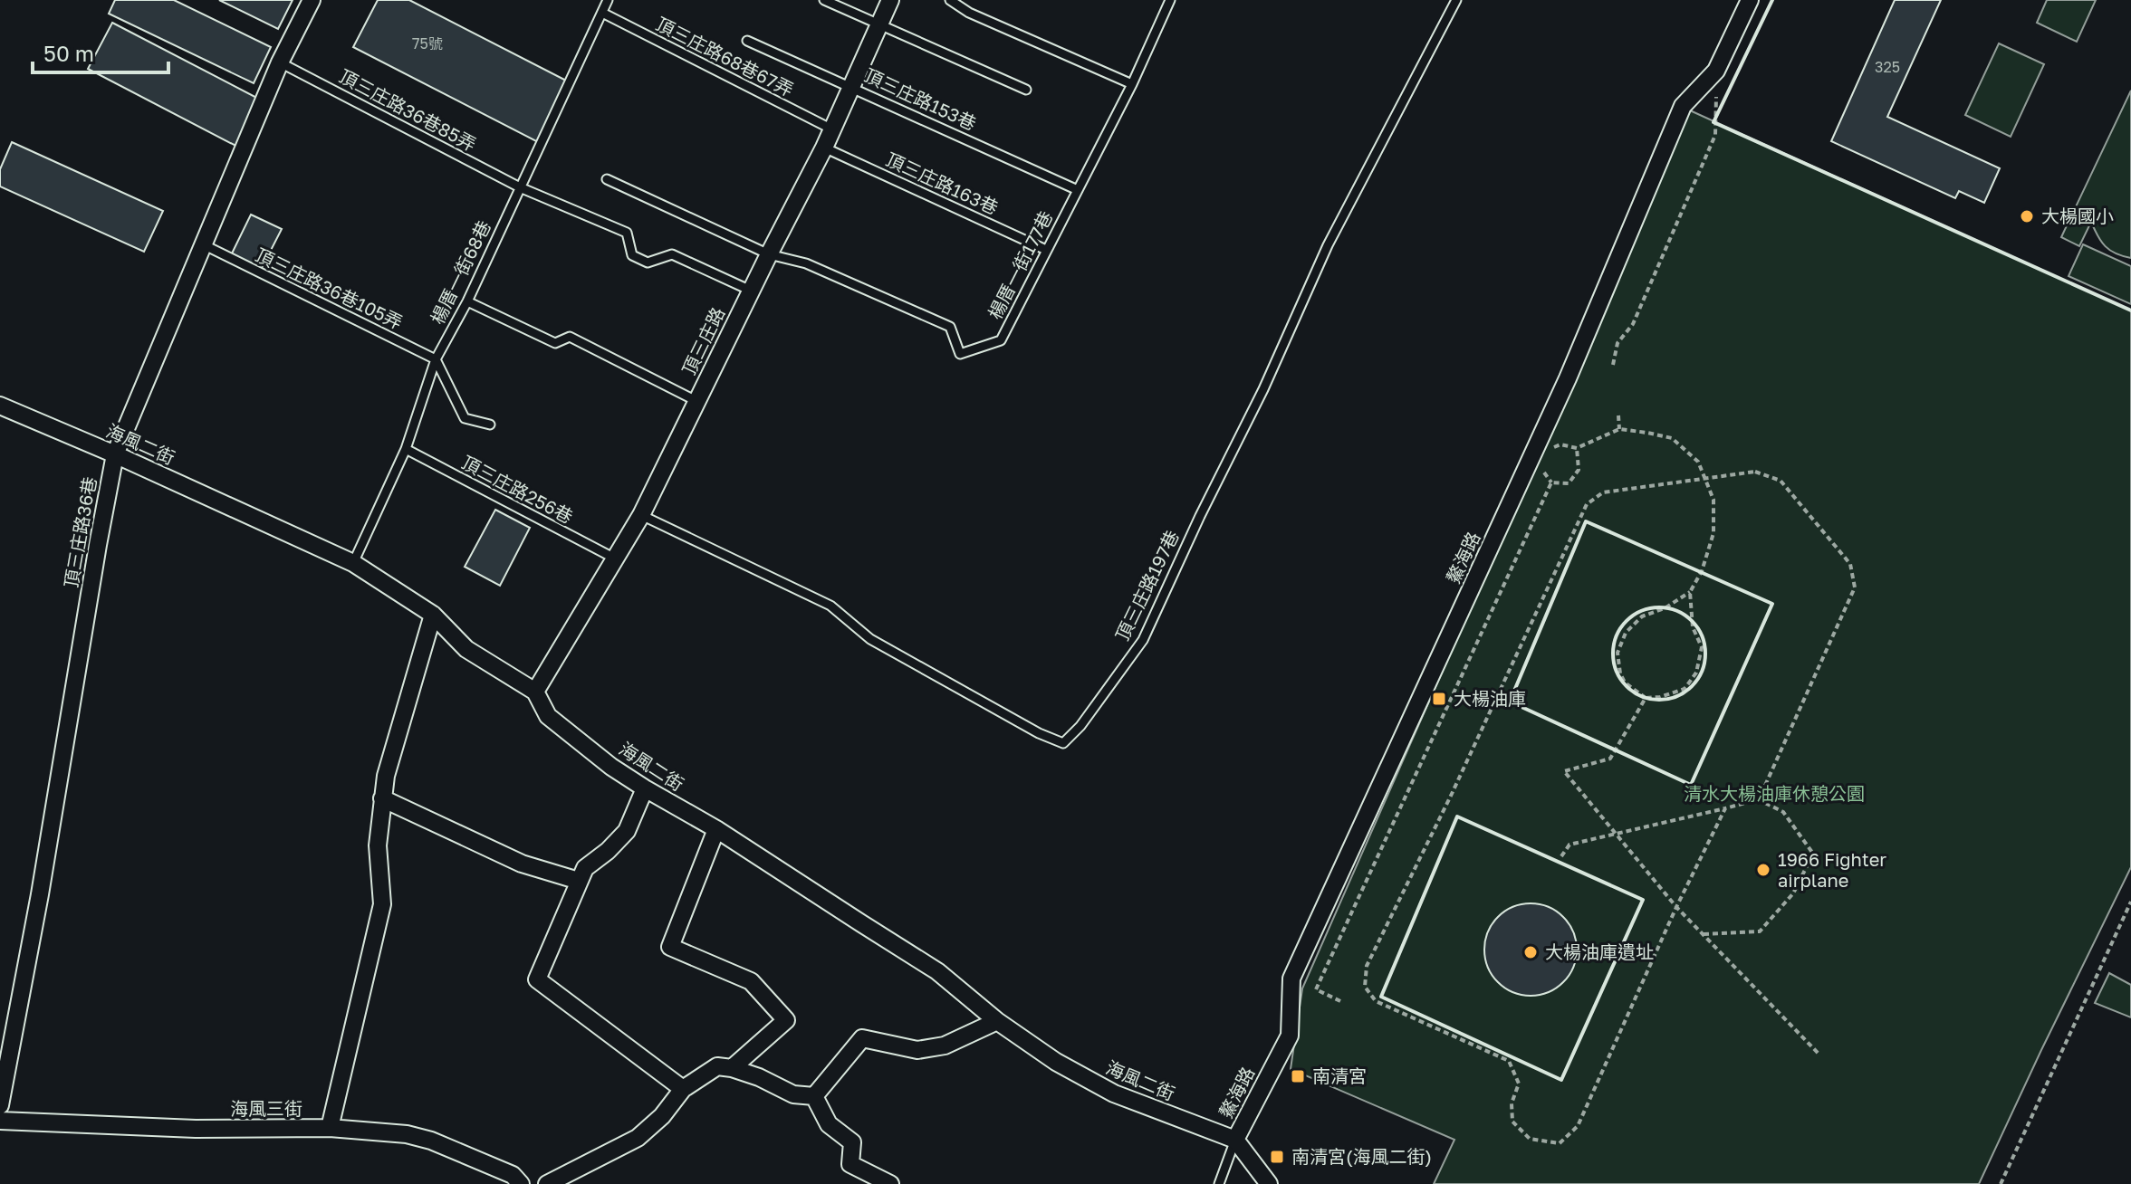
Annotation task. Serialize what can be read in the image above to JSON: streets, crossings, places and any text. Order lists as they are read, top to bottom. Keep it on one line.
{"streets":{"street":["頂三庄路","海風二街","頂三庄路36巷","鰲海路","海風三街"],"lane":["頂三庄路68巷67弄","頂三庄路153巷","頂三庄路36巷85弄","頂三庄路163巷","楊厝一街177巷","楊厝一街68巷","頂三庄路36巷105弄","頂三庄路256巷","頂三庄路197巷"]},"crossings":[["頂三庄路68巷67弄","楊厝一街68巷"],["頂三庄路68巷67弄","頂三庄路"],["頂三庄路153巷","楊厝一街177巷"],["頂三庄路153巷","頂三庄路"],["頂三庄路36巷85弄","楊厝一街68巷"],["頂三庄路36巷85弄","頂三庄路"],["頂三庄路36巷85弄","頂三庄路36巷"],["頂三庄路163巷","楊厝一街177巷"],["頂三庄路163巷","頂三庄路"],["楊厝一街177巷","頂三庄路"],["楊厝一街68巷","頂三庄路36巷105弄"],["楊厝一街68巷","海風二街"],["楊厝一街68巷","頂三庄路256巷"],["頂三庄路36巷105弄","頂三庄路36巷"],["頂三庄路","海風二街"],["頂三庄路","頂三庄路256巷"],["頂三庄路","頂三庄路197巷"],["海風二街","頂三庄路36巷"],["海風二街","鰲海路"]],"parks":["清水大楊油庫休憩公園"],"places":{"other":["大楊國小","1966 Fighter airplane","大楊油庫遺址"],"transit":["大楊油庫","南清宮","南清宮(海風二街)"]},"house_numbers":["75號","325"],"scale_bar":"50 m"}
